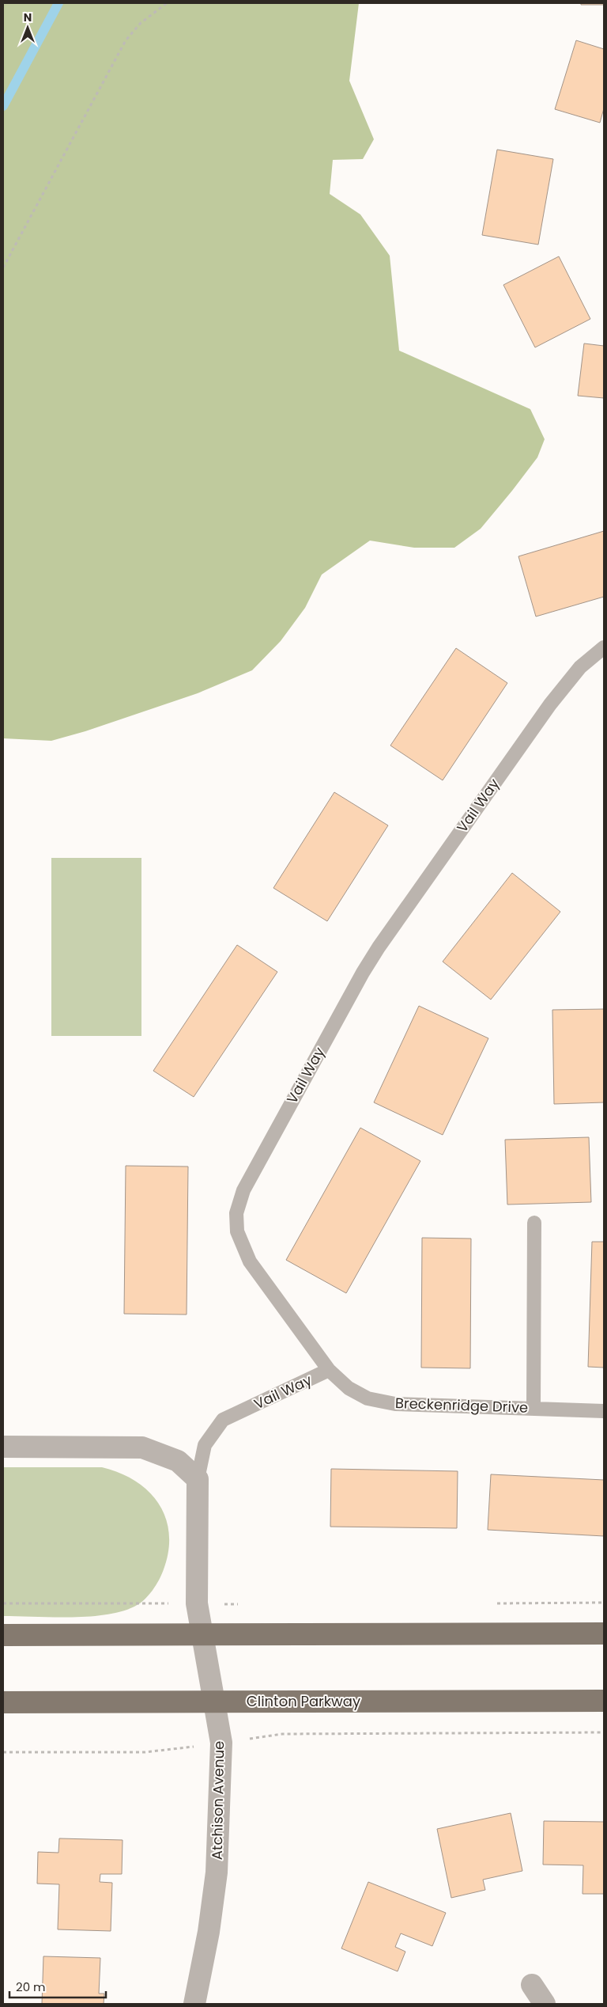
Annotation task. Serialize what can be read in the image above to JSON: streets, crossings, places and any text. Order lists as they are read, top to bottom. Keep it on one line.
{"streets":{"main road":["Clinton Parkway"],"street":["Atchison Avenue"],"lane":["Vail Way","Breckenridge Drive"]},"crossings":[["Vail Way","Breckenridge Drive"],["Vail Way","Atchison Avenue"],["Clinton Parkway","Atchison Avenue"]],"scale_bar":"20 m","north":"top"}
